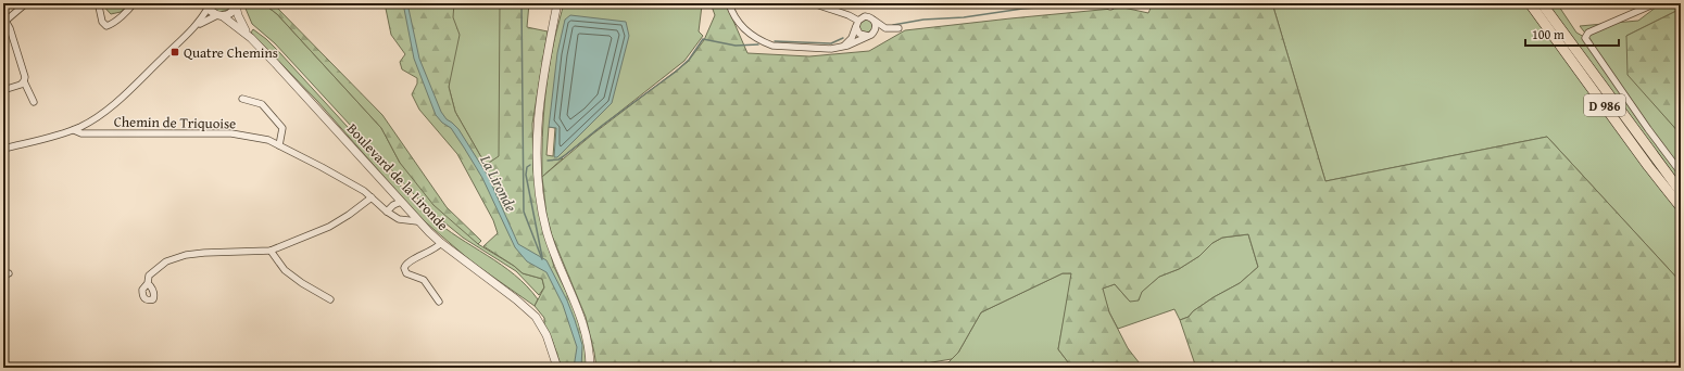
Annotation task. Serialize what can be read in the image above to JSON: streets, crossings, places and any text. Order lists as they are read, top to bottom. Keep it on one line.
{"streets":{"main road":["D 986"],"street":["Chemin de Triquoise","Boulevard de la Lironde"]},"crossings":[["Chemin de Triquoise","Boulevard de la Lironde"]],"water":["La Lironde"],"places":{"transit":["Quatre Chemins"]},"scale_bar":"100 m"}
